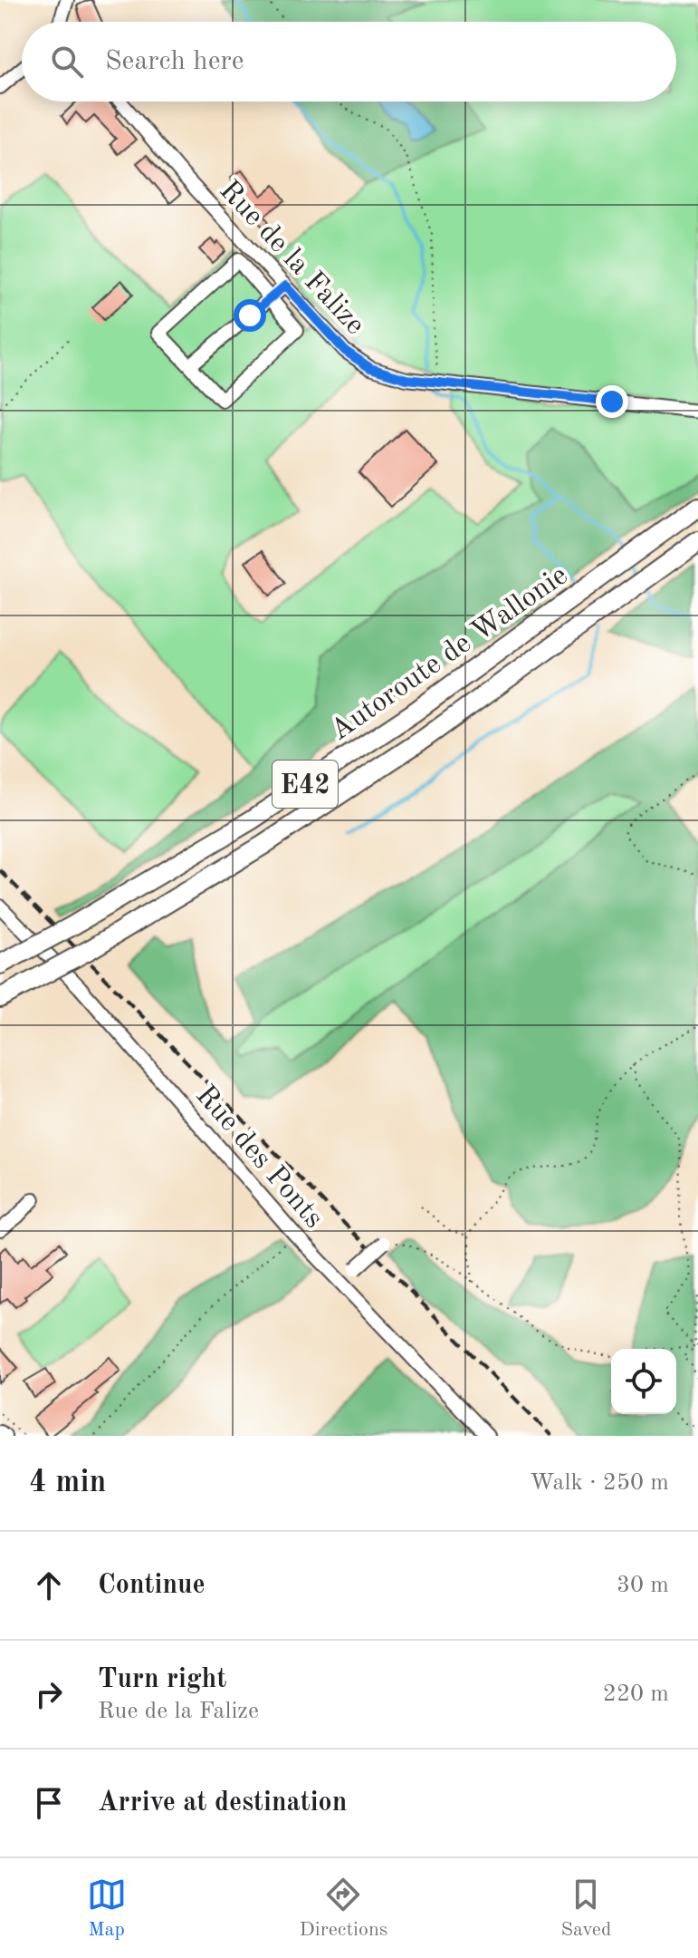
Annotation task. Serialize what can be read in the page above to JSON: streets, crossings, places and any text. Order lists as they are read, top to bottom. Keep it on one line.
{"streets":{"highway":["Autoroute de Wallonie","E42"],"street":["Rue de la Falize","Rue des Ponts"]},"page":{"search":"Search here","heading":["4 min","Walk · 250 m"],"list":[["Continue","30 m"],["Turn right","Rue de la Falize","220 m"],"Arrive at destination"],"nav":["Map","Directions","Saved"]}}
